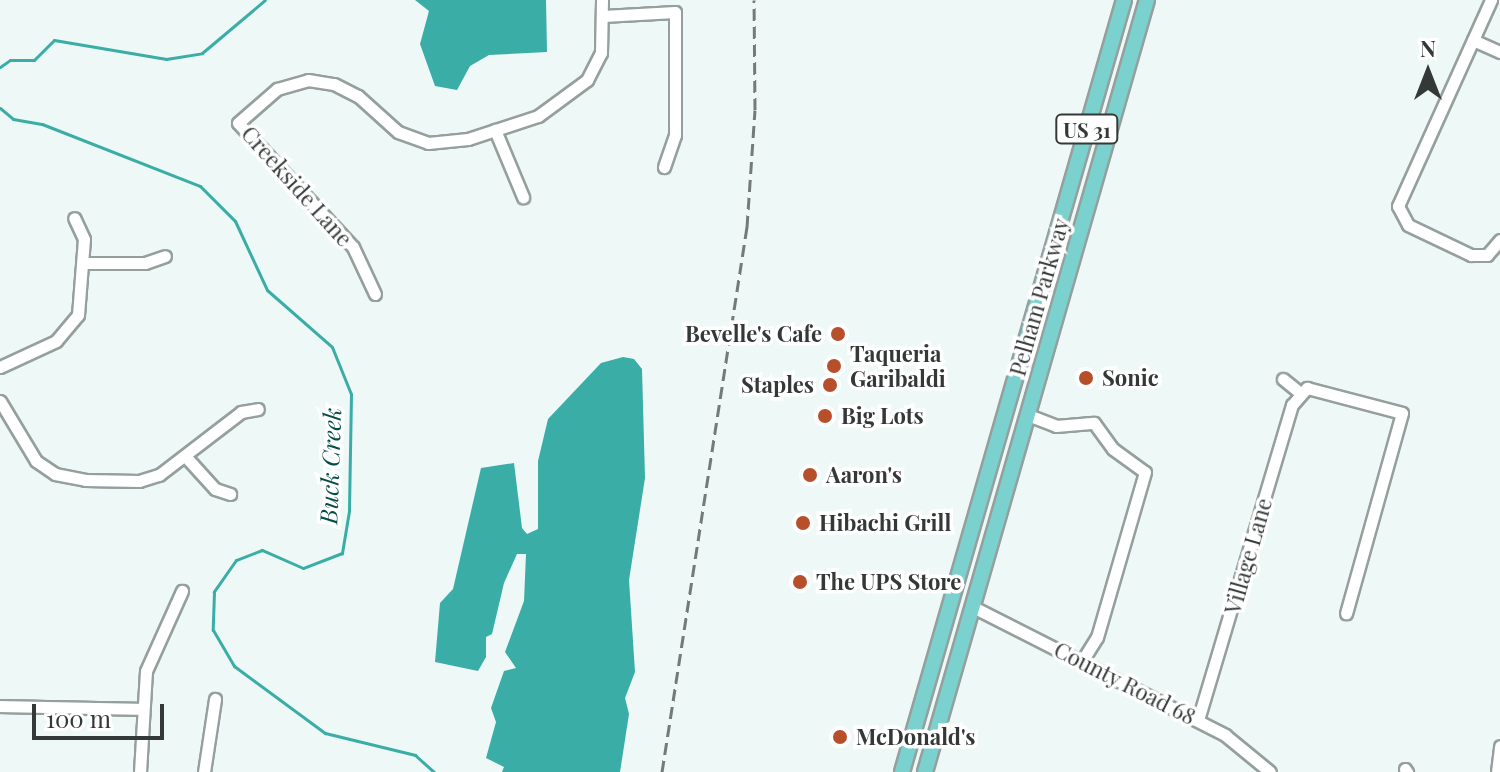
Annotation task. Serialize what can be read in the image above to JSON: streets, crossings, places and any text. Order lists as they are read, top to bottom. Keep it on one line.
{"streets":{"main road":["US 31","Pelham Parkway"],"street":["Creekside Lane","Village Lane","County Road 68"]},"crossings":[["US 31","Pelham Parkway"],["US 31","County Road 68"],["Pelham Parkway","County Road 68"],["Village Lane","County Road 68"]],"water":["Buck Creek"],"places":["Bevelle's Cafe","Taqueria Garibaldi","Sonic","Staples","Big Lots","Aaron's","Hibachi Grill","The UPS Store","McDonald's"],"scale_bar":"100 m","north":"top"}
